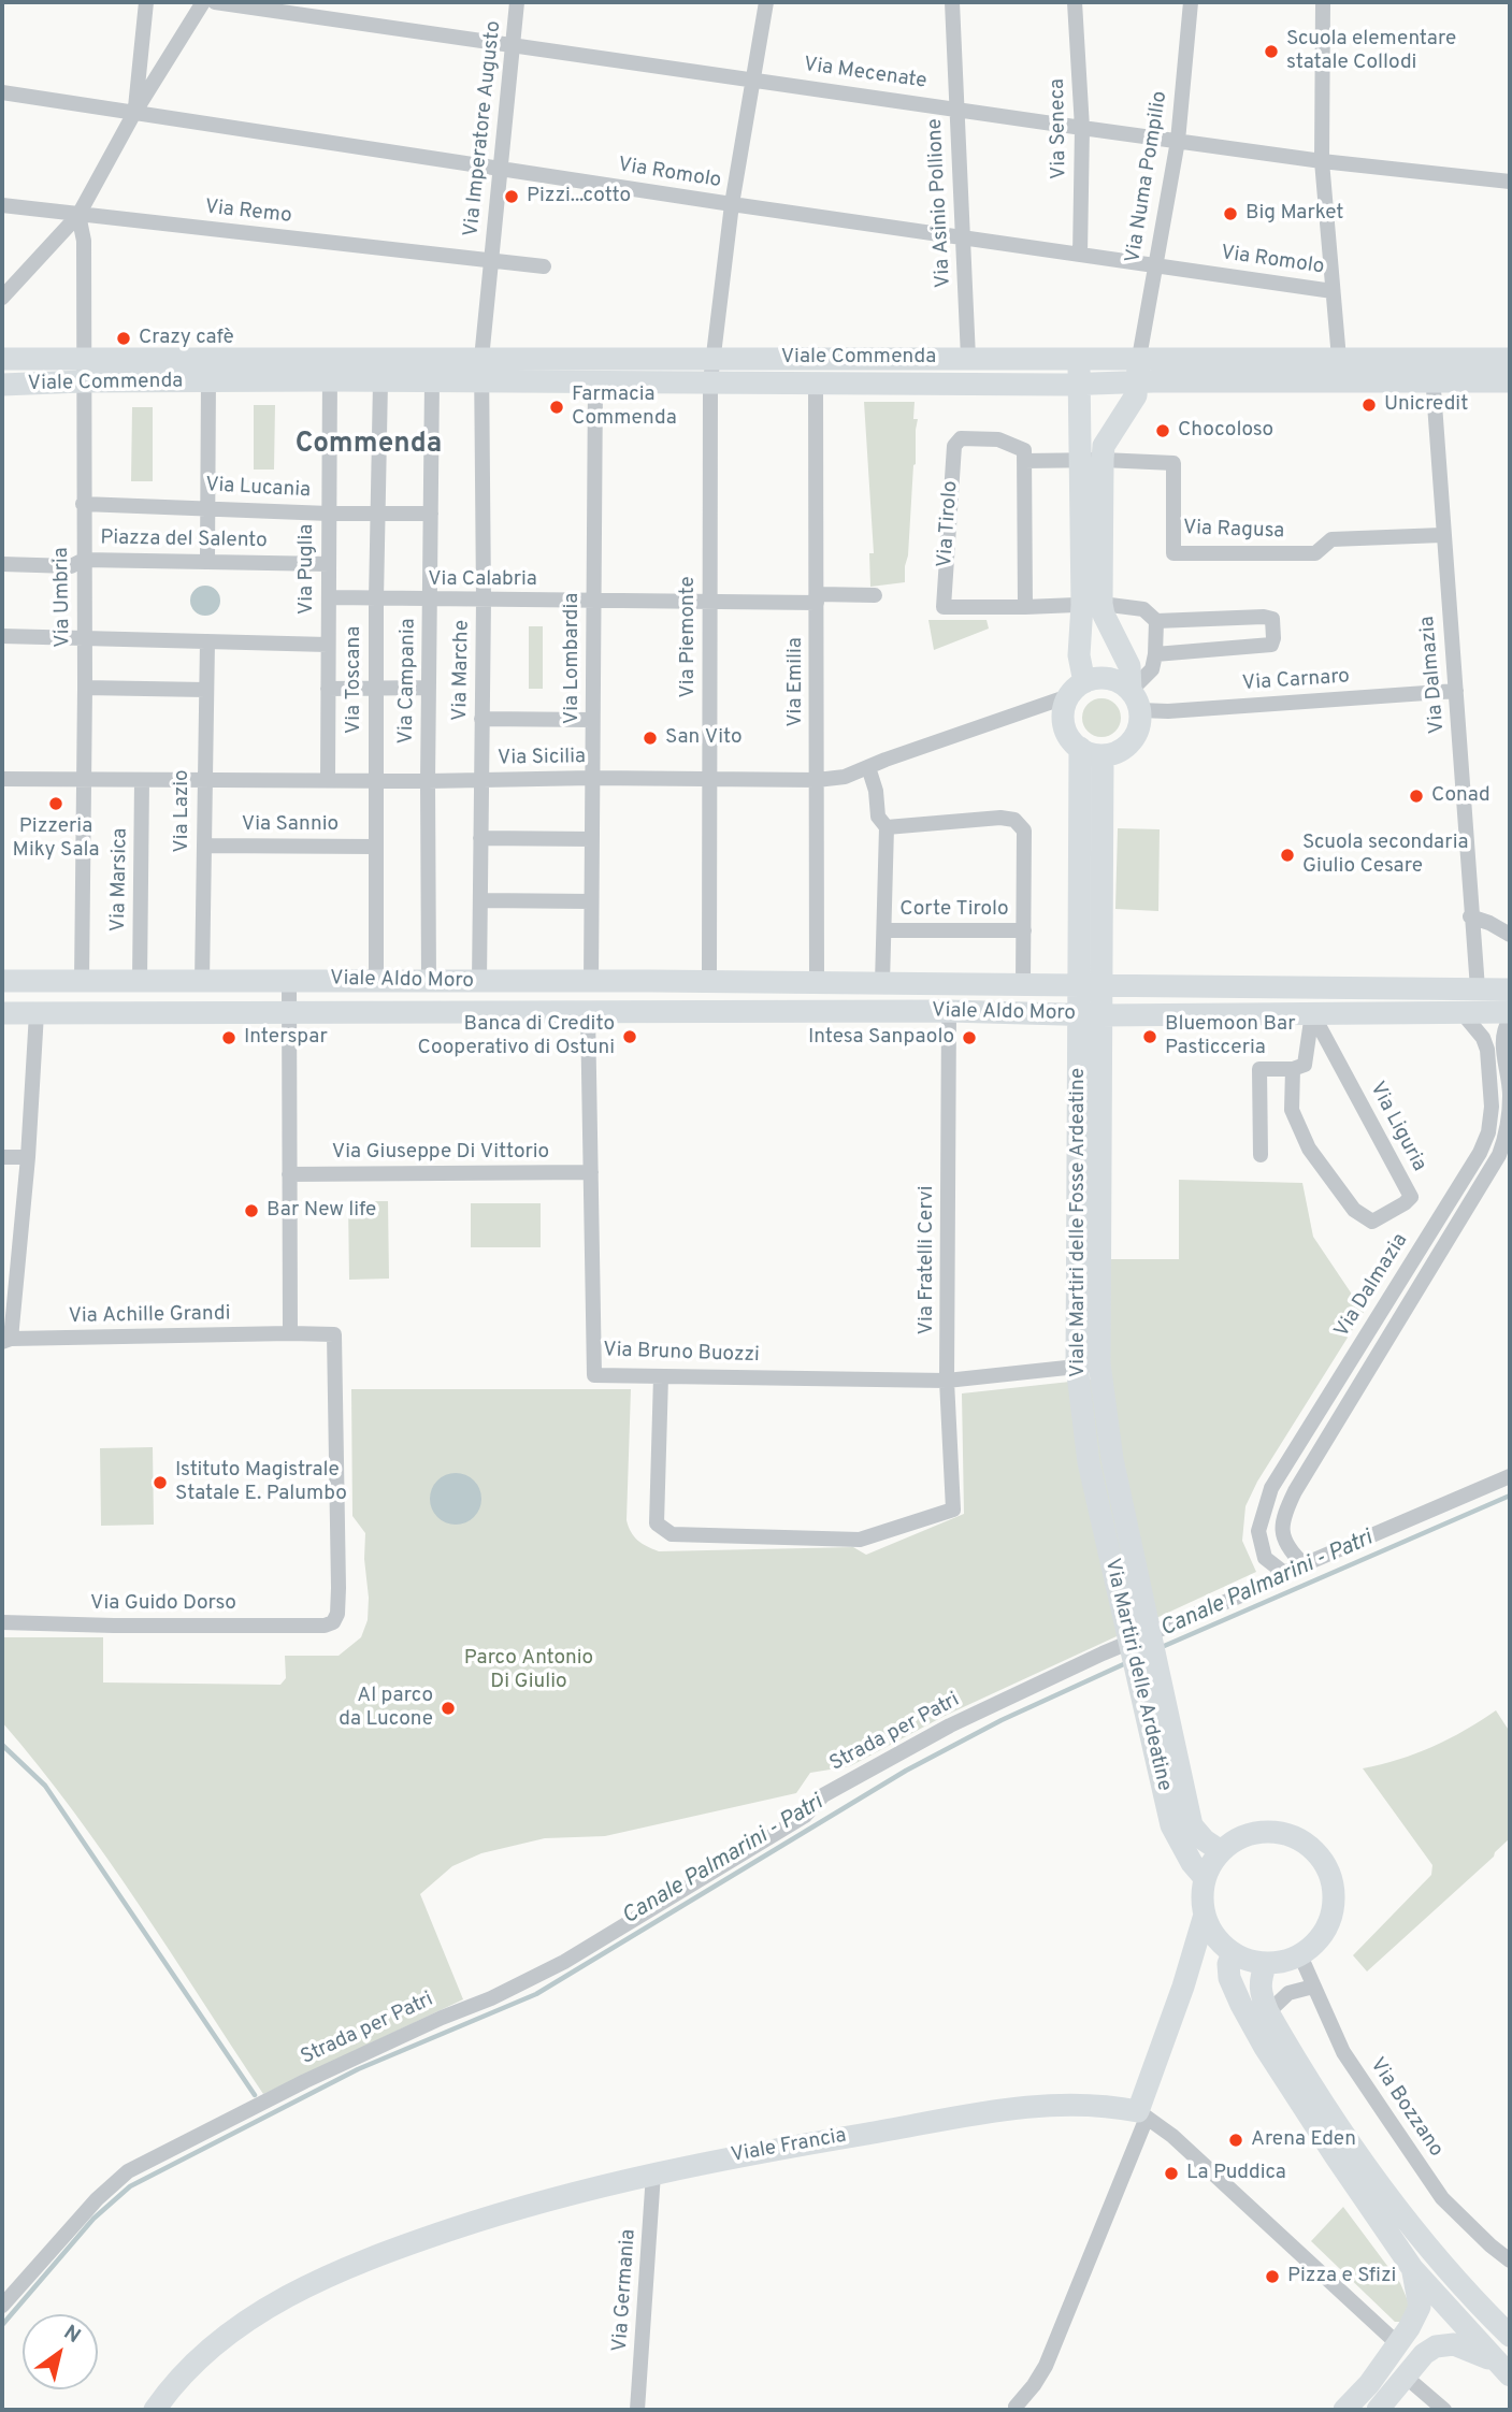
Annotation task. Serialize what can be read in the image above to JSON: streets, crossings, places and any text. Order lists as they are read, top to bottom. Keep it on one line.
{"streets":{"street":["Via Mecenate","Via Imperatore Augusto","Via Seneca","Via Romolo","Via Numa Pompilio","Via Asinio Pollione","Via Remo","Viale Commenda","Via Lucania","Via Tirolo","Via Ragusa","Piazza del Salento","Via Puglia","Via Calabria","Via Umbria","Via Piemonte","Via Lombardia","Via Marche","Via Dalmazia","Via Toscana","Via Campania","Via Carnaro","Via Emilia","Via Sicilia","Via Lazio","Via Sannio","Via Marsica","Corte Tirolo","Viale Aldo Moro","Via Liguria","Via Giuseppe Di Vittorio","Viale Martiri delle Fosse Ardeatine","Via Fratelli Cervi","Via Achille Grandi","Via Bruno Buozzi","Via Guido Dorso","Via Martiri delle Ardeatine","Strada per Patri","Via Bozzano","Viale Francia","Via Germania"]},"crossings":[["Via Mecenate","Via Imperatore Augusto"],["Via Mecenate","Via Seneca"],["Via Mecenate","Via Numa Pompilio"],["Via Mecenate","Via Asinio Pollione"],["Via Mecenate","Via Piemonte"],["Via Imperatore Augusto","Via Romolo"],["Via Imperatore Augusto","Via Remo"],["Via Imperatore Augusto","Viale Commenda"],["Via Imperatore Augusto","Via Marche"],["Via Seneca","Via Romolo"],["Via Romolo","Via Numa Pompilio"],["Via Romolo","Via Asinio Pollione"],["Via Romolo","Via Piemonte"],["Via Numa Pompilio","Viale Commenda"],["Via Asinio Pollione","Viale Commenda"],["Via Remo","Via Umbria"],["Viale Commenda","Via Puglia"],["Viale Commenda","Via Umbria"],["Viale Commenda","Via Piemonte"],["Viale Commenda","Via Lombardia"],["Viale Commenda","Via Marche"],["Viale Commenda","Via Dalmazia"],["Viale Commenda","Via Toscana"],["Viale Commenda","Via Campania"],["Viale Commenda","Via Emilia"],["Via Lucania","Via Puglia"],["Via Lucania","Via Umbria"],["Via Lucania","Via Toscana"],["Via Lucania","Via Campania"],["Via Ragusa","Via Dalmazia"],["Piazza del Salento","Via Puglia"],["Piazza del Salento","Via Umbria"],["Via Puglia","Via Calabria"],["Via Puglia","Via Sicilia"],["Via Calabria","Via Piemonte"],["Via Calabria","Via Lombardia"],["Via Calabria","Via Marche"],["Via Calabria","Via Toscana"],["Via Calabria","Via Campania"],["Via Calabria","Via Emilia"],["Via Umbria","Via Sicilia"],["Via Umbria","Viale Aldo Moro"],["Via Piemonte","Via Sicilia"],["Via Piemonte","Viale Aldo Moro"],["Via Lombardia","Via Sicilia"],["Via Lombardia","Viale Aldo Moro"],["Via Marche","Via Sicilia"],["Via Marche","Viale Aldo Moro"],["Via Dalmazia","Via Carnaro"],["Via Dalmazia","Viale Aldo Moro"],["Via Dalmazia","Strada per Patri"],["Via Toscana","Via Sicilia"],["Via Toscana","Via Sannio"],["Via Toscana","Viale Aldo Moro"],["Via Campania","Via Sicilia"],["Via Campania","Viale Aldo Moro"],["Via Carnaro","Via Sicilia"],["Via Emilia","Via Sicilia"],["Via Emilia","Viale Aldo Moro"],["Via Sicilia","Via Lazio"],["Via Sicilia","Via Marsica"],["Via Sicilia","Corte Tirolo"],["Via Lazio","Via Sannio"],["Via Lazio","Viale Aldo Moro"],["Via Marsica","Viale Aldo Moro"],["Corte Tirolo","Viale Aldo Moro"],["Viale Aldo Moro","Via Liguria"],["Viale Aldo Moro","Viale Martiri delle Fosse Ardeatine"],["Viale Aldo Moro","Via Fratelli Cervi"],["Viale Aldo Moro","Via Bruno Buozzi"],["Via Giuseppe Di Vittorio","Via Bruno Buozzi"],["Viale Martiri delle Fosse Ardeatine","Via Martiri delle Ardeatine"],["Via Fratelli Cervi","Via Bruno Buozzi"],["Via Achille Grandi","Via Guido Dorso"],["Via Martiri delle Ardeatine","Via Bozzano"],["Viale Francia","Via Germania"]],"districts":["Commenda"],"water":["Canale Palmarini - Patri"],"parks":["Parco Antonio Di Giulio"],"places":["Scuola elementare statale Collodi","Pizzi...cotto","Big Market","Crazy cafè","Unicredit","Farmacia Commenda","Chocoloso","San Vito","Conad","Pizzeria Miky Sala","Scuola secondaria Giulio Cesare","Banca di Credito Cooperativo di Ostuni","Bluemoon Bar Pasticceria","Interspar","Intesa Sanpaolo","Bar New life","Istituto Magistrale Statale E. Palumbo","Al parco da Lucone","Arena Eden","La Puddica","Pizza e Sfizi"],"north":"top right"}
